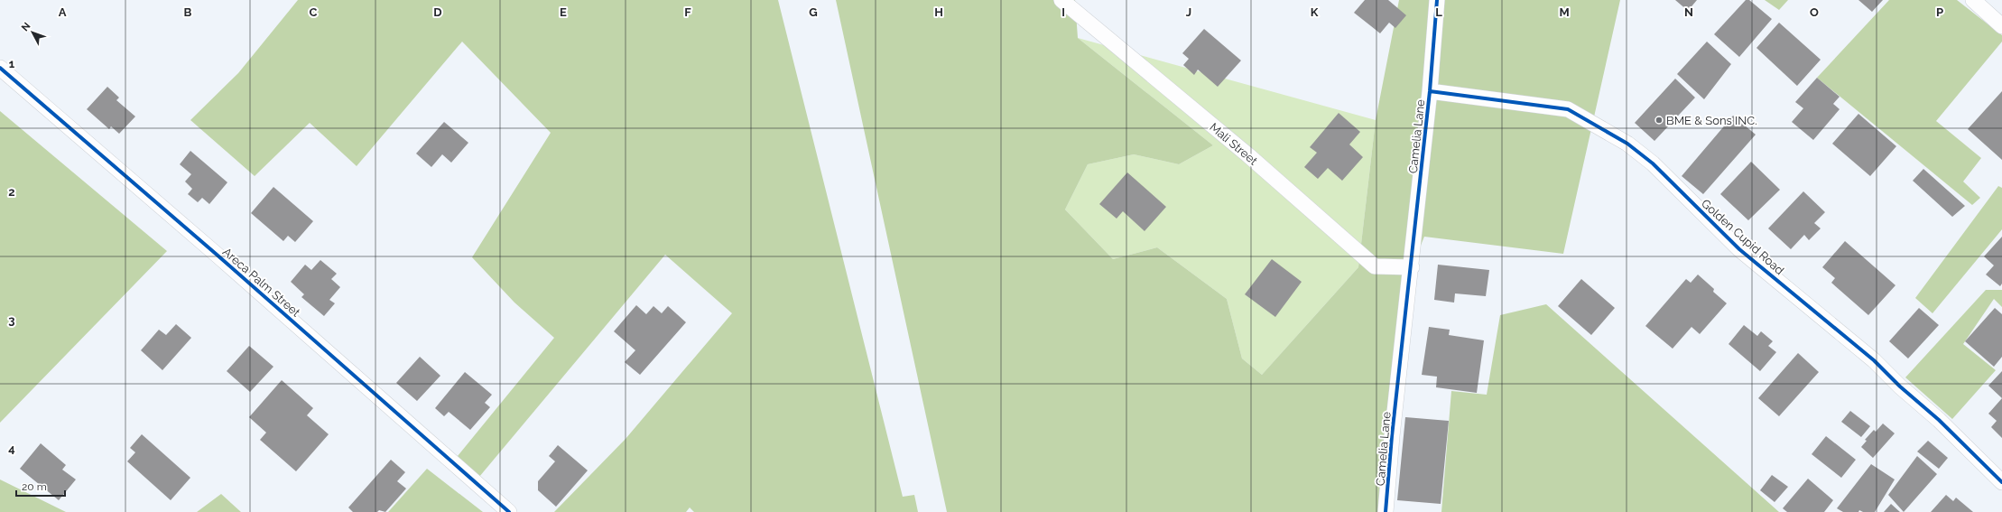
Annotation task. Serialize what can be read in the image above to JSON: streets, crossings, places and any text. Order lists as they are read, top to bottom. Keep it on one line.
{"streets":{"street":["Camelia Lane","Mali Street","Golden Cupid Road","Areca Palm Street"]},"crossings":[["Camelia Lane","Mali Street"],["Camelia Lane","Golden Cupid Road"]],"places":["BME & Sons INC."],"scale_bar":"20 m","north":"top left","grid":{"columns":["A","B","C","D","E","F","G","H","I","J","K","L","M","N","O","P"],"rows":["1","2","3","4"]}}
